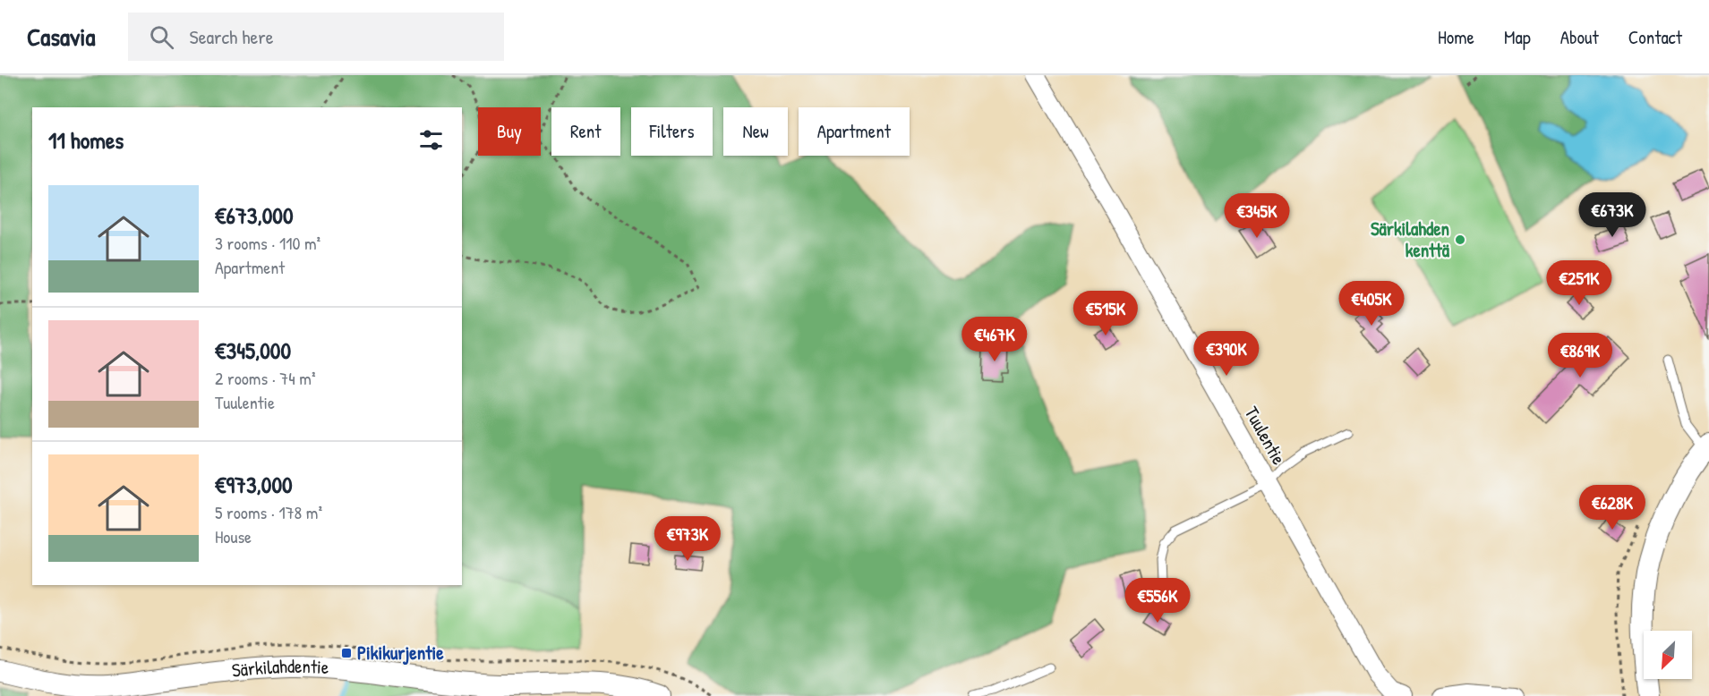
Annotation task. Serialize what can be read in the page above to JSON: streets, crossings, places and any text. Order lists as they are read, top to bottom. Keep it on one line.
{"streets":{"street":["Tuulentie","Särkilahdentie"]},"places":{"other":["Särkilahden kenttä"],"transit":["Pikikurjentie"]},"north":"bottom left","page":{"header":"Casavia","search":"Search here","nav":["Home","Map","About","Contact"],"chip":["Buy","Rent","Filters","New","Apartment"],"heading":"11 homes","list":[{"name":"€673,000","note":"3 rooms · 110 m² · Apartment"},{"name":"€345,000","note":"2 rooms · 74 m² · Tuulentie"},{"name":"€973,000","note":"5 rooms · 178 m² · House"}],"price":["€673K","€345K","€251K","€405K","€515K","€467K","€390K","€869K","€628K","€973K","€556K"]}}
